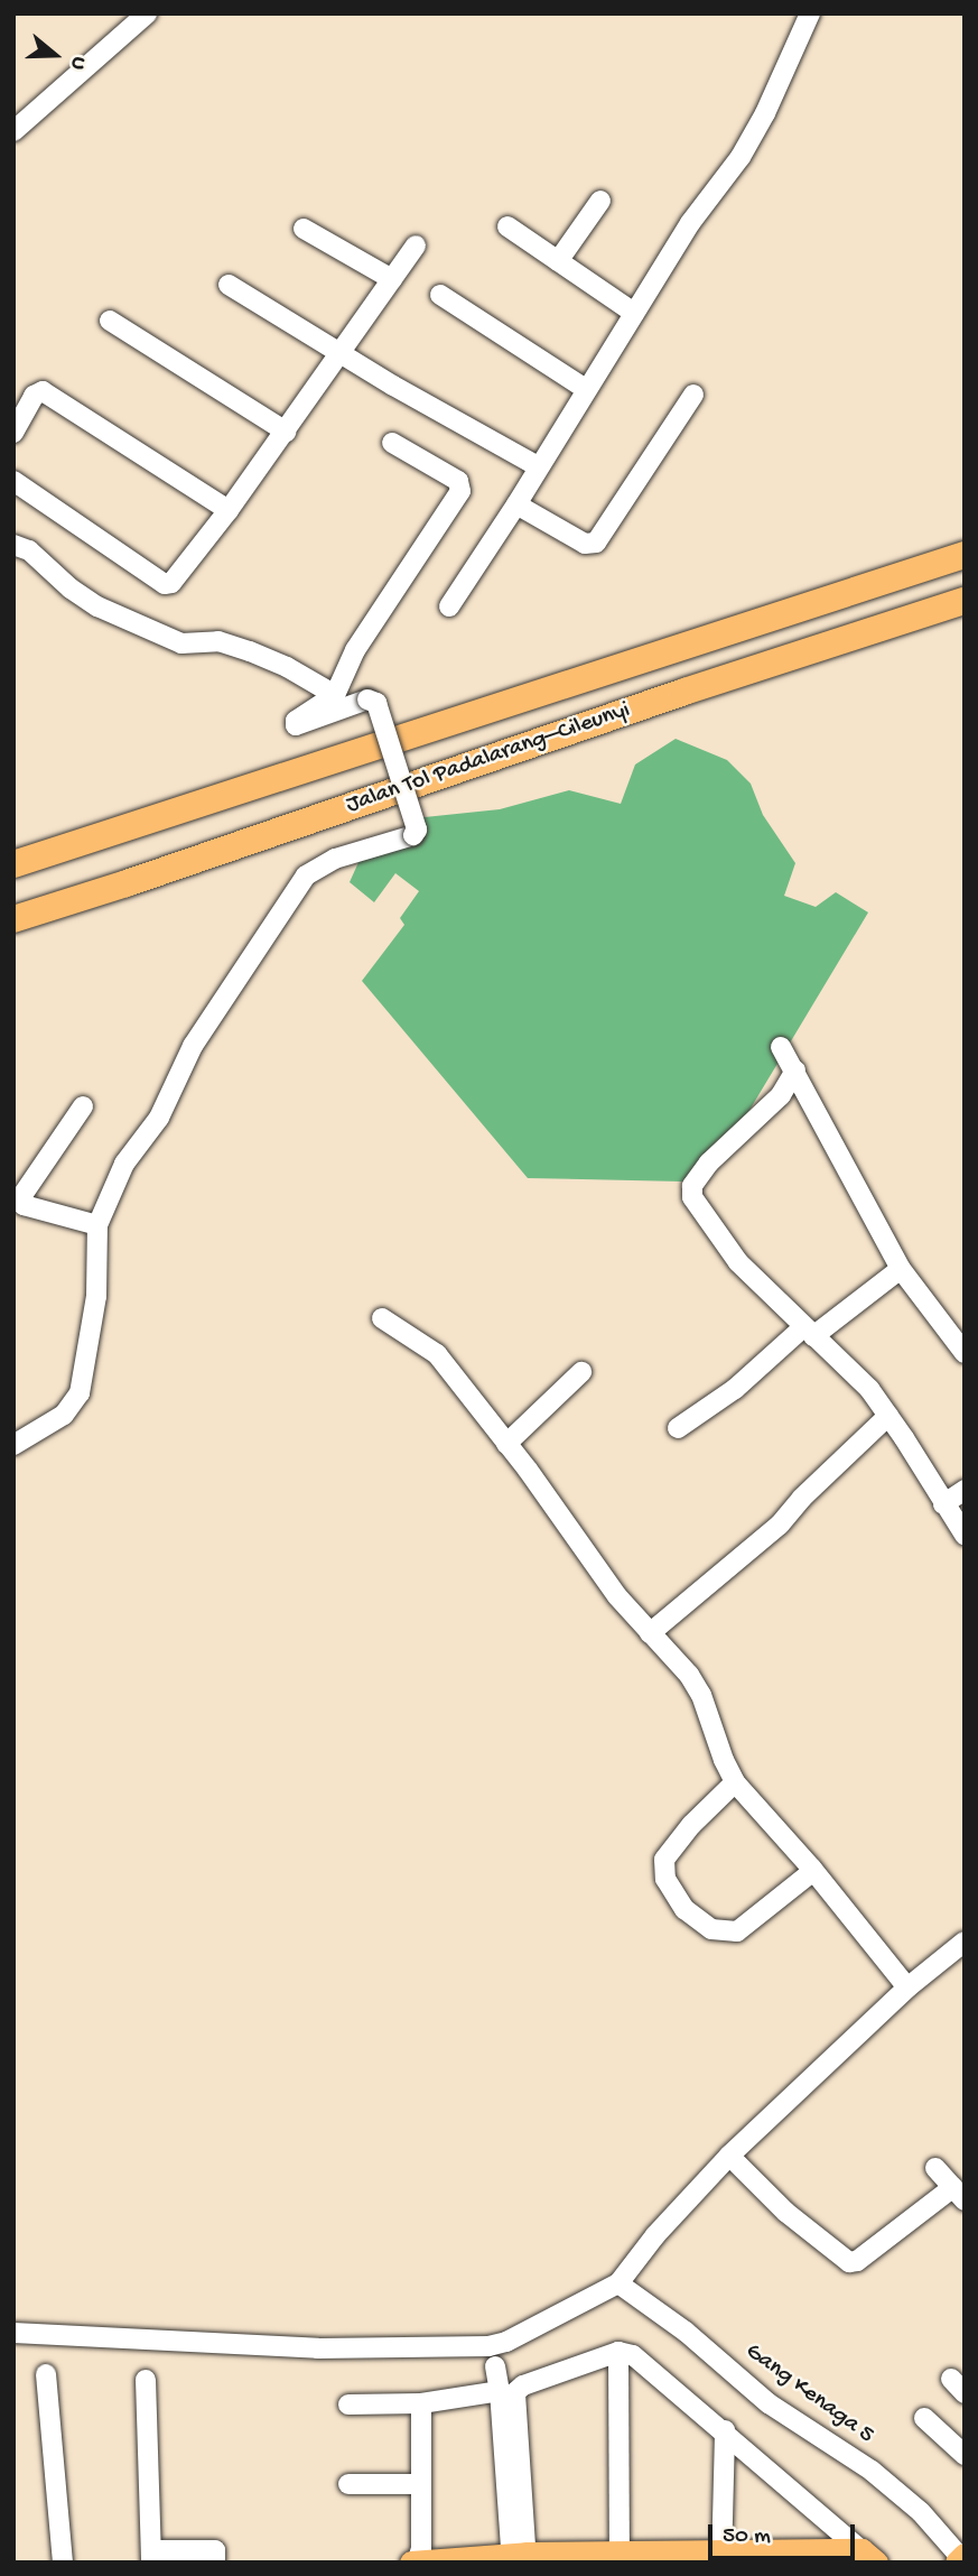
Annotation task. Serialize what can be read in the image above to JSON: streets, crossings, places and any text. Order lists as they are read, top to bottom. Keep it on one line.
{"streets":{"highway":["Jalan Tol Padalarang–Cileunyi"],"street":["Gang Kenaga 5"]},"scale_bar":"50 m","north":"right"}
